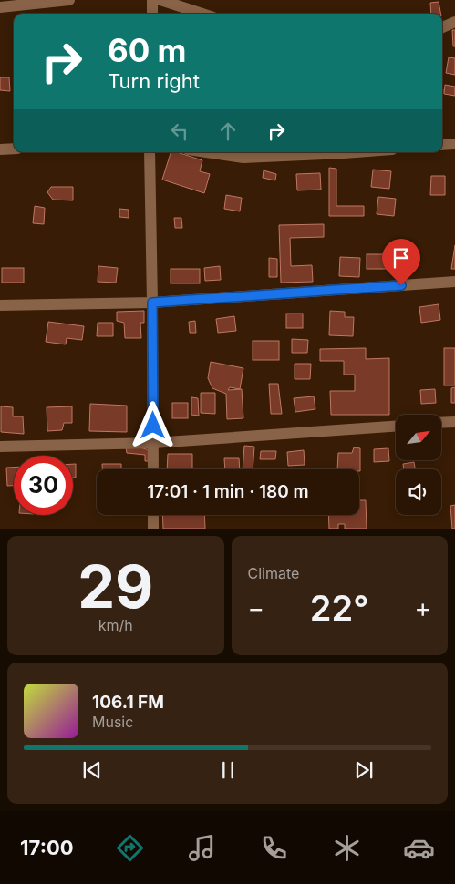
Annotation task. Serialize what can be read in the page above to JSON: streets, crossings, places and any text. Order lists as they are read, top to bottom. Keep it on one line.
{"north":"top right","page":{"turn":["60 m","Turn right"],"limit":"30","trip":"17:01 · 1 min · 180 m","tile":[["29","km/h"],"Climate"],"heat":["−","22°","+"],"song":["106.1 FM","Music"],"tabs":"17:00"}}
